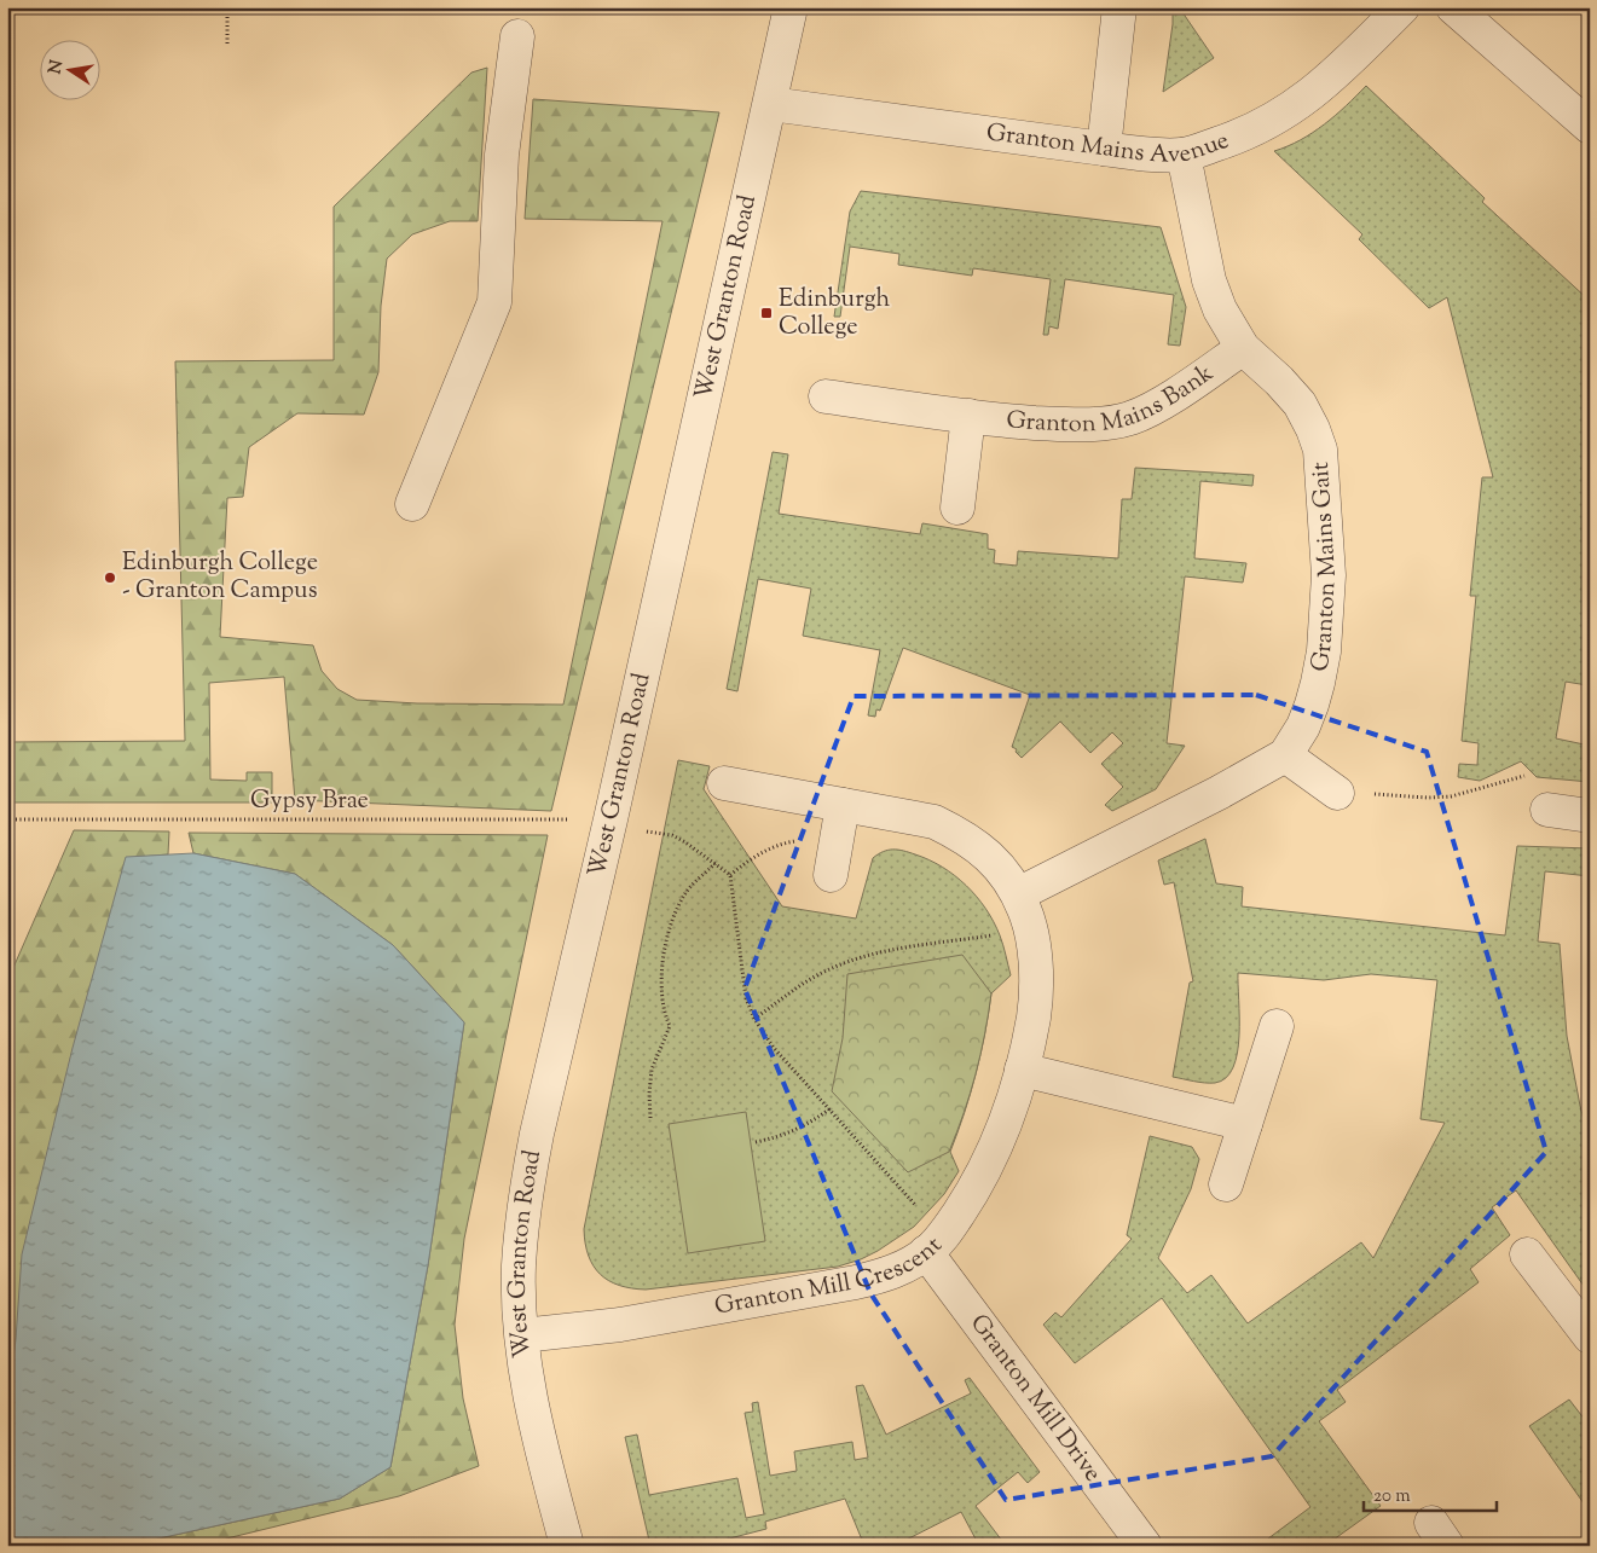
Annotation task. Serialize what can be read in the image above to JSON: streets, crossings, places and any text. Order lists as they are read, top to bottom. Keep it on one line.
{"streets":{"street":["Granton Mains Avenue","West Granton Road","Granton Mains Bank","Granton Mains Gait","Granton Mill Crescent","Granton Mill Drive"],"path":["Gypsy Brae"]},"crossings":[["Granton Mains Avenue","West Granton Road"],["Granton Mains Avenue","Granton Mains Gait"],["West Granton Road","Gypsy Brae"],["West Granton Road","Granton Mill Crescent"],["Granton Mains Bank","Granton Mains Gait"],["Granton Mains Gait","Granton Mill Crescent"],["Granton Mill Crescent","Granton Mill Drive"]],"places":{"transit":["Edinburgh College"],"other":["Edinburgh College - Granton Campus"]},"scale_bar":"20 m","north":"left"}
